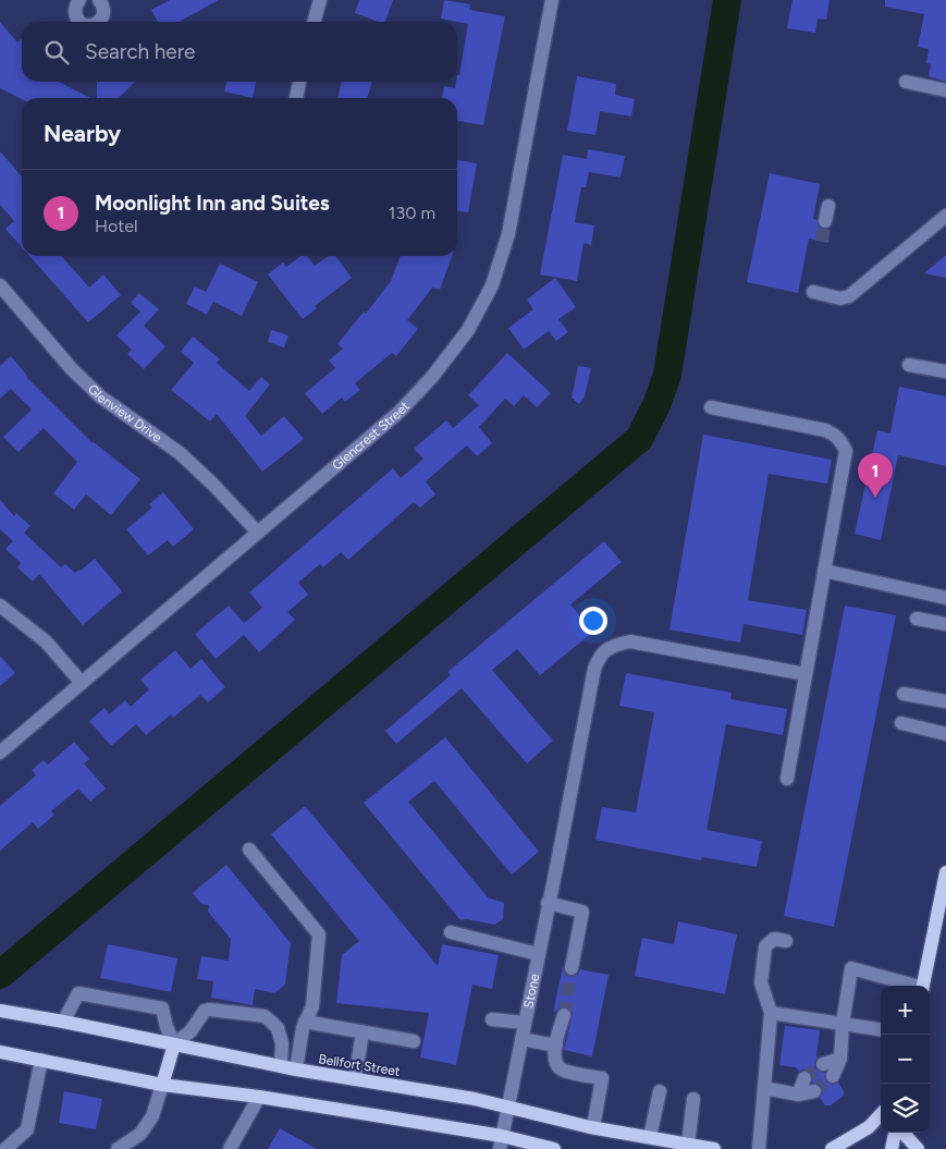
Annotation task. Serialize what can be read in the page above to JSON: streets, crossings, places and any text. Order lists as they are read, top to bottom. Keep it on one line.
{"streets":{"main road":["Bellfort Street"],"street":["Glenview Drive","Glencrest Street","Stone"]},"crossings":[["Glenview Drive","Glencrest Street"],["Stone","Bellfort Street"]],"page":{"search":"Search here","heading":"Nearby","list":[{"mark":"1","name":"Moonlight Inn and Suites","note":"Hotel","value":"130 m"}],"pins":"1","map_buttons":["+","−"]}}
